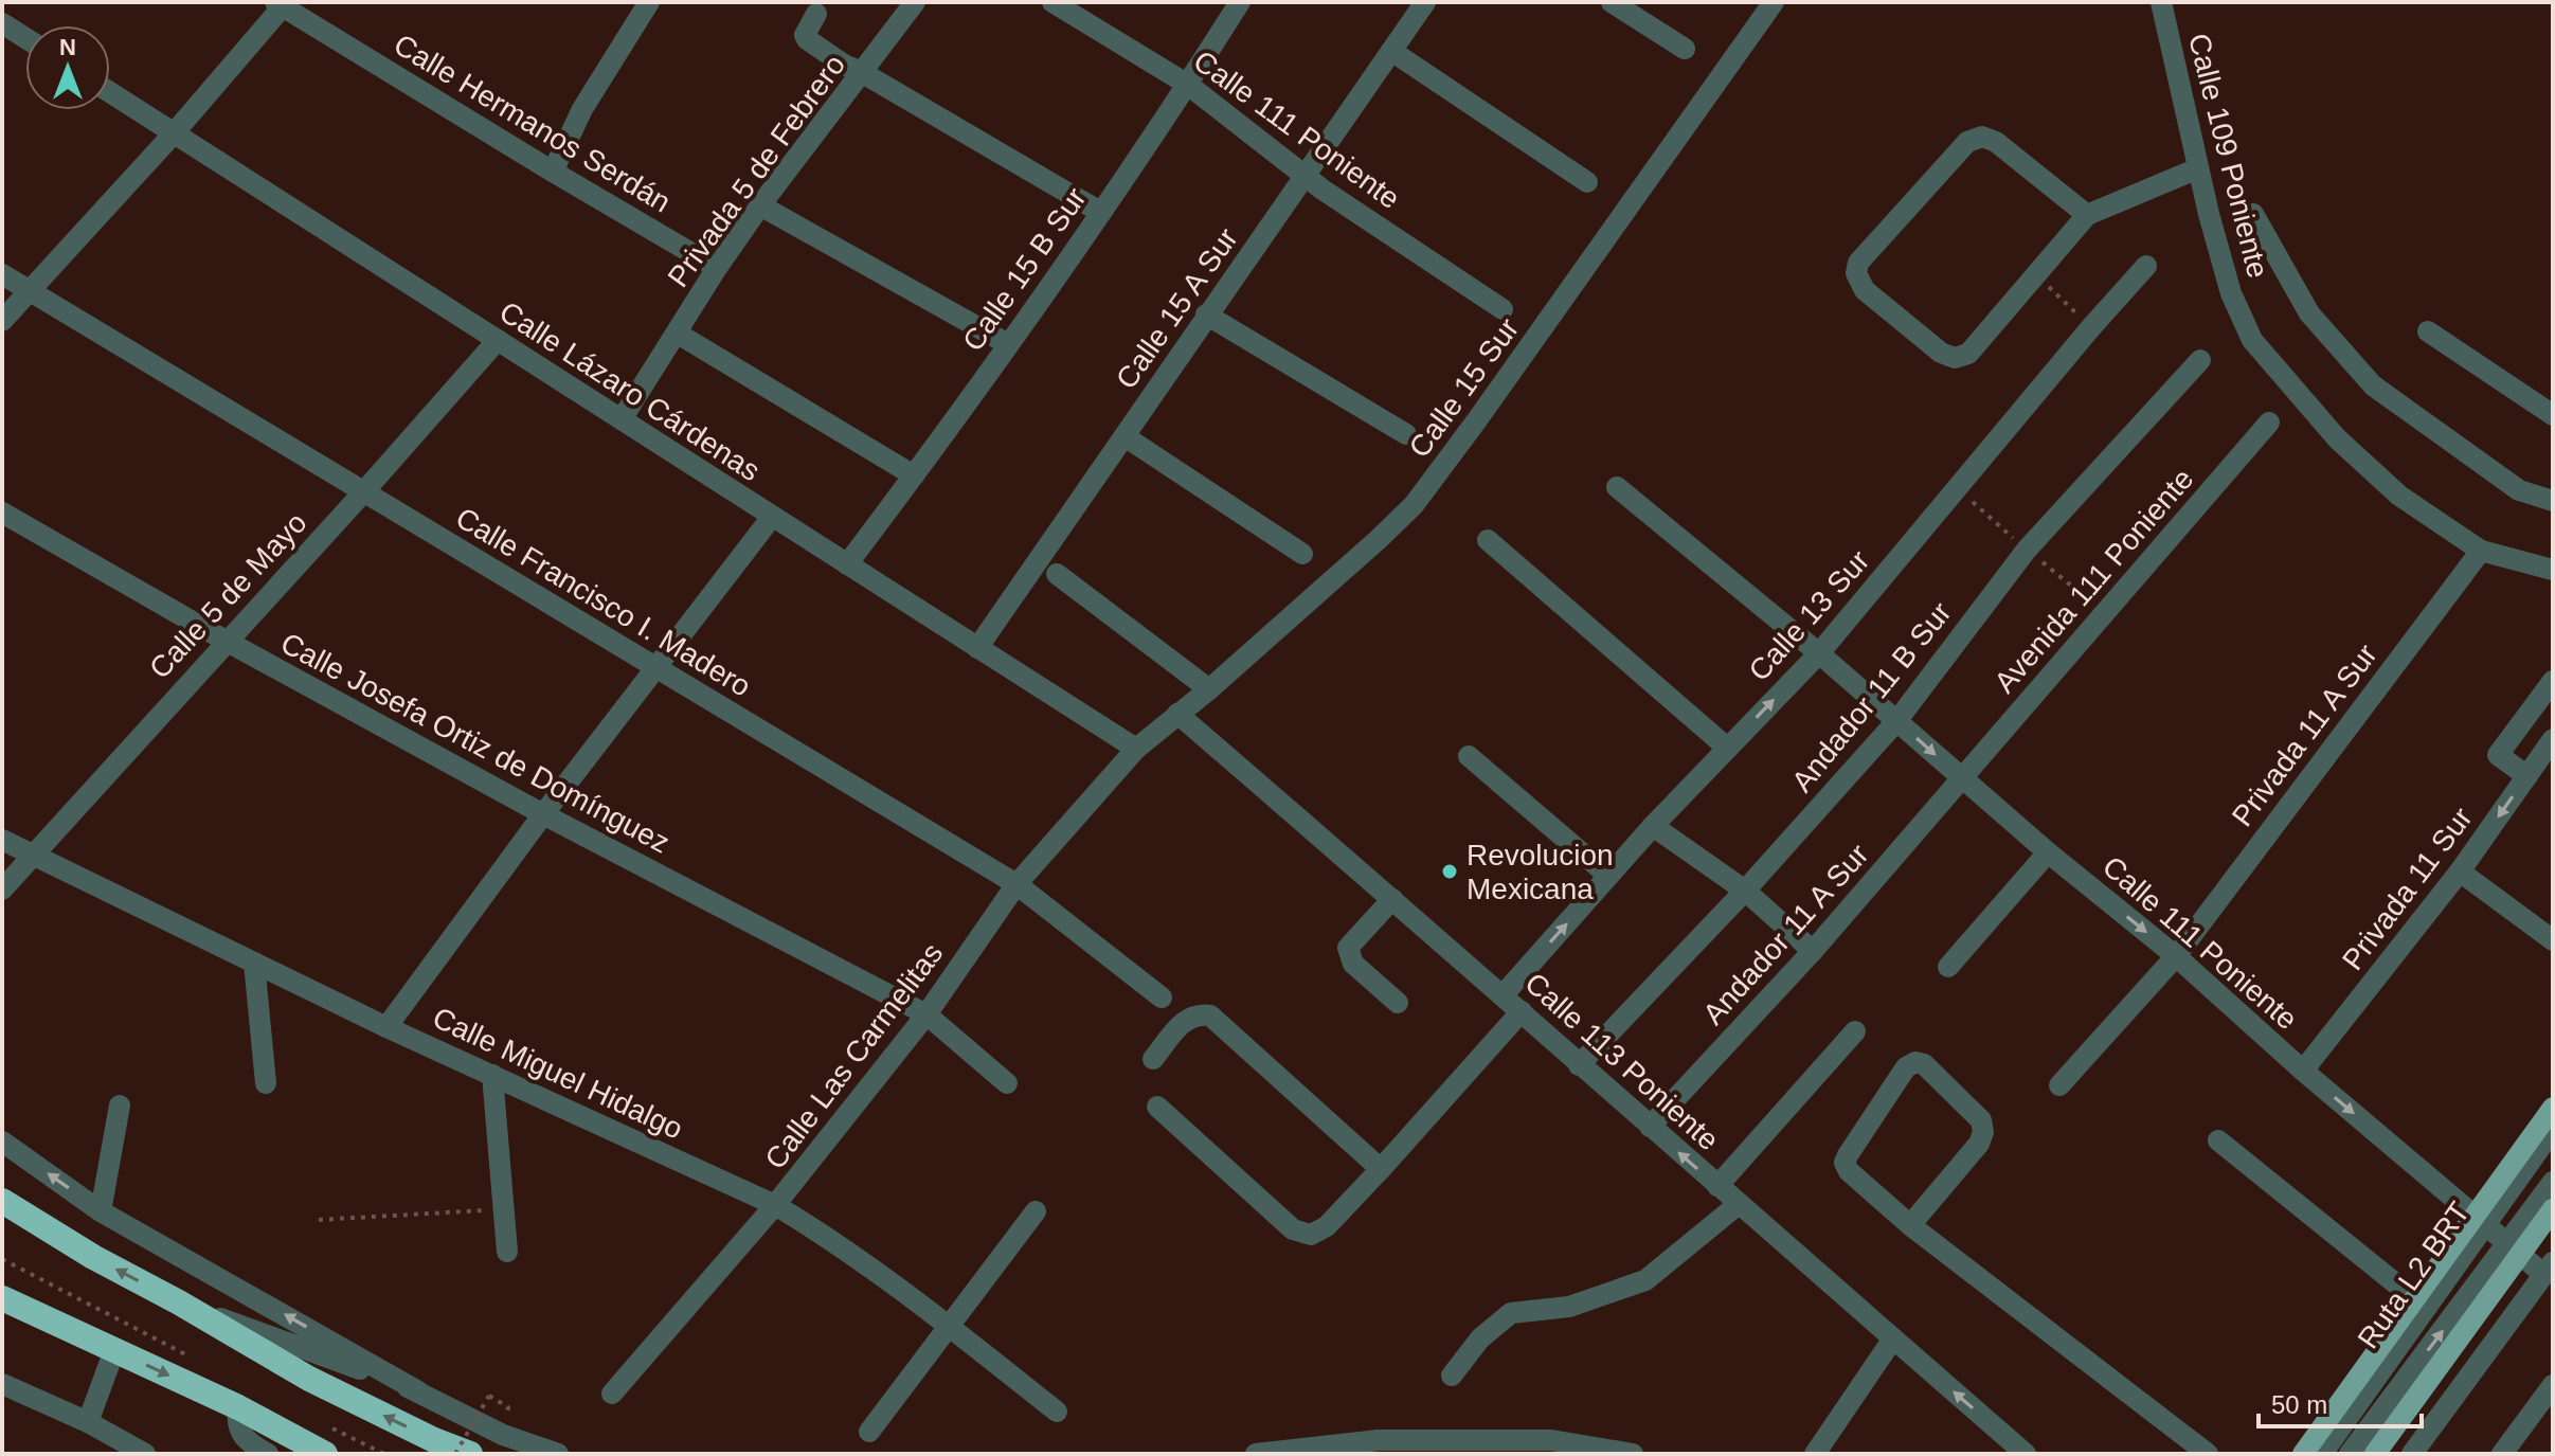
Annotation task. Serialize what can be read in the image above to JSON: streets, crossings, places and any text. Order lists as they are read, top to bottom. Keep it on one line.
{"streets":{"street":["Calle Hermanos Serdán","Calle 111 Poniente","Calle 109 Poniente","Privada 5 de Febrero","Calle 15 B Sur","Calle 15 A Sur","Calle 15 Sur","Calle Lázaro Cárdenas","Avenida 111 Poniente","Calle 5 de Mayo","Calle Francisco I. Madero","Calle 13 Sur","Andador 11 B Sur","Privada 11 A Sur","Calle Josefa Ortiz de Domínguez","Privada 11 Sur","Andador 11 A Sur","Calle Las Carmelitas","Calle 113 Poniente","Calle Miguel Hidalgo","Ruta L2 BRT"]},"crossings":[["Calle Hermanos Serdán","Privada 5 de Febrero"],["Calle 111 Poniente","Calle 15 B Sur"],["Calle 111 Poniente","Calle 15 A Sur"],["Calle 111 Poniente","Avenida 111 Poniente"],["Calle 111 Poniente","Calle 13 Sur"],["Calle 111 Poniente","Andador 11 B Sur"],["Calle 111 Poniente","Privada 11 A Sur"],["Calle 111 Poniente","Privada 11 Sur"],["Calle 111 Poniente","Andador 11 A Sur"],["Calle 111 Poniente","Ruta L2 BRT"],["Calle 109 Poniente","Privada 11 A Sur"],["Privada 5 de Febrero","Calle Lázaro Cárdenas"],["Calle 15 B Sur","Calle Lázaro Cárdenas"],["Calle 15 A Sur","Calle Lázaro Cárdenas"],["Calle 15 Sur","Calle Lázaro Cárdenas"],["Calle 15 Sur","Calle Las Carmelitas"],["Calle 15 Sur","Calle 113 Poniente"],["Calle Lázaro Cárdenas","Calle 5 de Mayo"],["Calle Lázaro Cárdenas","Calle Las Carmelitas"],["Avenida 111 Poniente","Andador 11 A Sur"],["Calle 5 de Mayo","Calle Francisco I. Madero"],["Calle 5 de Mayo","Calle Josefa Ortiz de Domínguez"],["Calle 5 de Mayo","Calle Miguel Hidalgo"],["Calle Francisco I. Madero","Calle Las Carmelitas"],["Calle 13 Sur","Calle 113 Poniente"],["Andador 11 B Sur","Calle 113 Poniente"],["Calle Josefa Ortiz de Domínguez","Calle Las Carmelitas"],["Andador 11 A Sur","Calle 113 Poniente"],["Calle Las Carmelitas","Calle Miguel Hidalgo"]],"places":["Revolucion Mexicana"],"scale_bar":"50 m","north":"top"}
